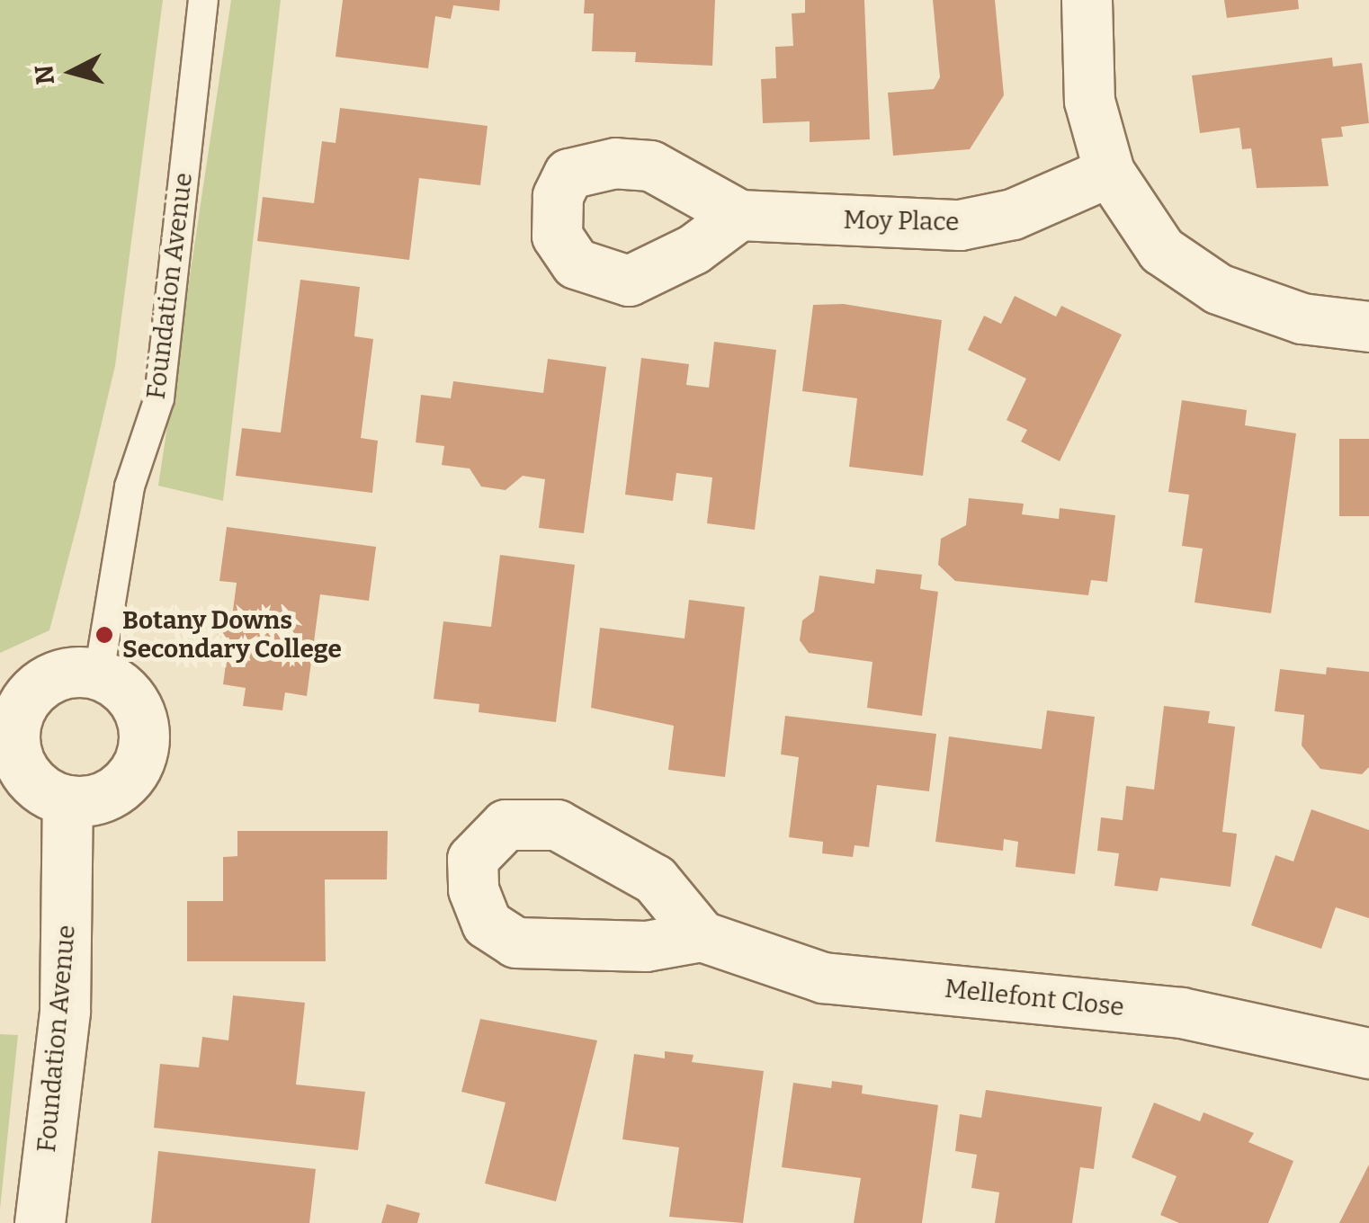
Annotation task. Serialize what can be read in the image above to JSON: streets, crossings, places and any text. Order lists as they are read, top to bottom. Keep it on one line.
{"streets":{"street":["Moy Place","Foundation Avenue","Mellefont Close"]},"places":["Botany Downs Secondary College"],"north":"left"}
